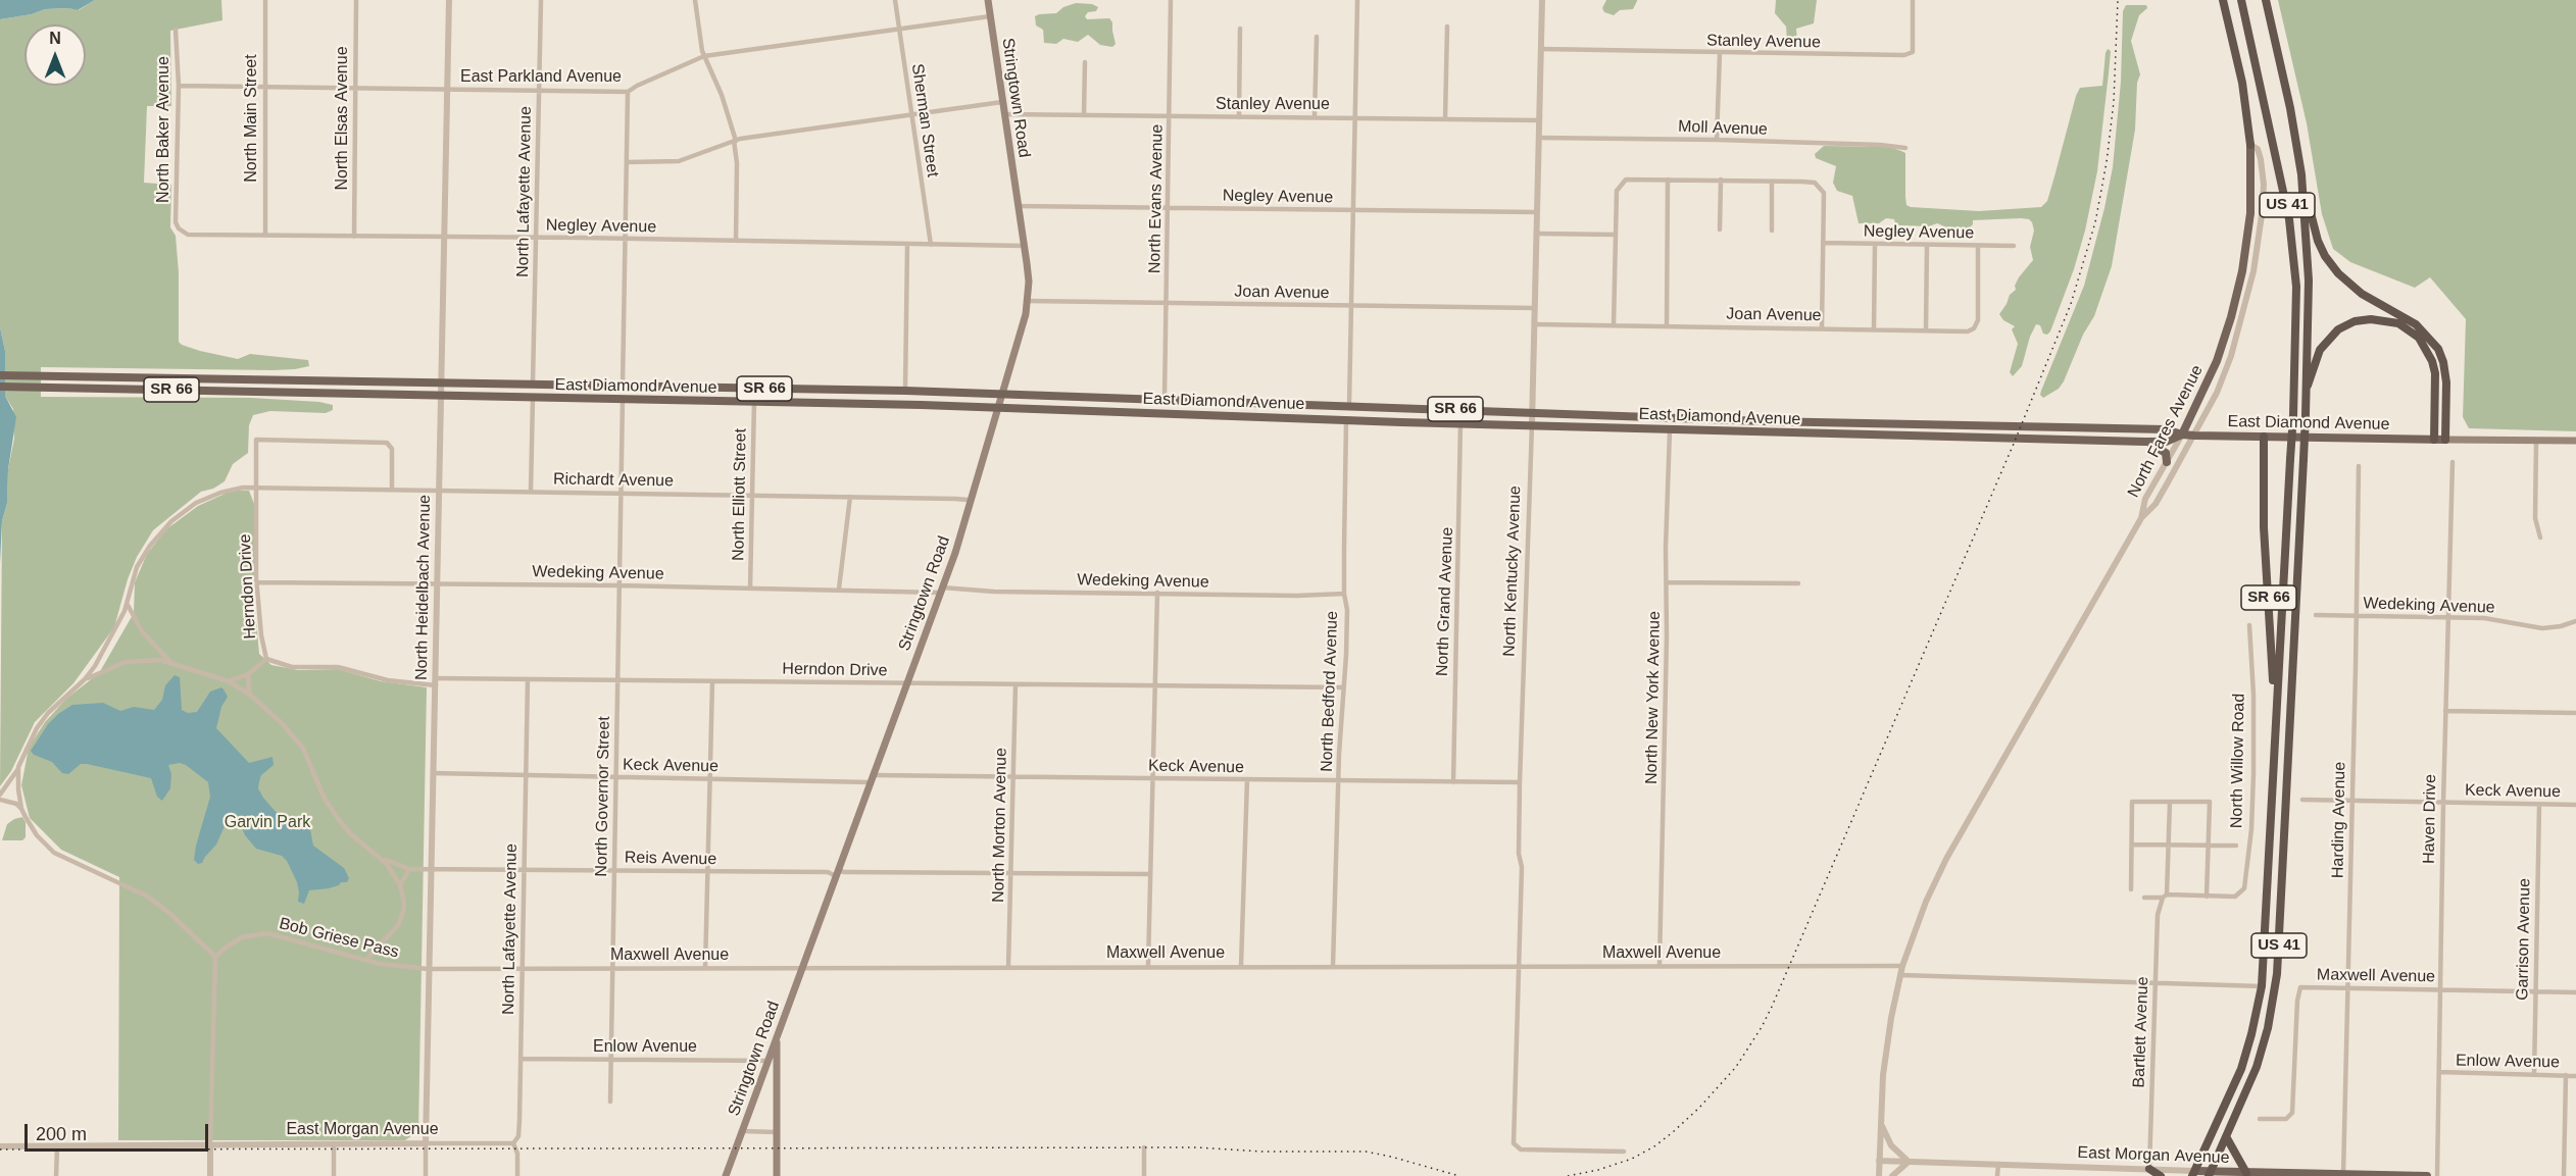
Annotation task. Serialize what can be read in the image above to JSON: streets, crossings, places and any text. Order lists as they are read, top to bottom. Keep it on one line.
{"streets":{"highway":["US 41","SR 66"],"main road":["Stringtown Road","East Diamond Avenue","North Fares Avenue","East Morgan Avenue"],"street":["Stanley Avenue","East Parkland Avenue","North Main Street","North Elsas Avenue","Sherman Street","Moll Avenue","North Baker Avenue","North Lafayette Avenue","Negley Avenue","North Evans Avenue","Joan Avenue","Richardt Avenue","North Elliott Street","North Kentucky Avenue","Wedeking Avenue","Herndon Drive","North Heidelbach Avenue","North Grand Avenue","North Bedford Avenue","North New York Avenue","North Willow Road","Keck Avenue","North Governor Street","Haven Drive","Harding Avenue","North Morton Avenue","Reis Avenue","Bob Griese Pass","Garrison Avenue","Maxwell Avenue","Bartlett Avenue","Enlow Avenue"]},"crossings":[["Stanley Avenue","Stringtown Road"],["Stanley Avenue","North Evans Avenue"],["Stanley Avenue","North Kentucky Avenue"],["East Parkland Avenue","Stringtown Road"],["East Parkland Avenue","North Main Street"],["East Parkland Avenue","North Elsas Avenue"],["East Parkland Avenue","Sherman Street"],["East Parkland Avenue","North Baker Avenue"],["East Parkland Avenue","North Lafayette Avenue"],["East Parkland Avenue","North Heidelbach Avenue"],["Stringtown Road","Negley Avenue"],["Stringtown Road","Joan Avenue"],["Stringtown Road","East Diamond Avenue"],["Stringtown Road","Richardt Avenue"],["Stringtown Road","Wedeking Avenue"],["Stringtown Road","Herndon Drive"],["Stringtown Road","Keck Avenue"],["Stringtown Road","Reis Avenue"],["Stringtown Road","Maxwell Avenue"],["Stringtown Road","Enlow Avenue"],["North Main Street","Negley Avenue"],["North Elsas Avenue","Negley Avenue"],["Sherman Street","Negley Avenue"],["Moll Avenue","North Kentucky Avenue"],["North Baker Avenue","Negley Avenue"],["North Lafayette Avenue","Negley Avenue"],["North Lafayette Avenue","East Diamond Avenue"],["North Lafayette Avenue","Herndon Drive"],["North Lafayette Avenue","Keck Avenue"],["North Lafayette Avenue","Reis Avenue"],["North Lafayette Avenue","Maxwell Avenue"],["North Lafayette Avenue","Enlow Avenue"],["North Lafayette Avenue","East Morgan Avenue"],["Negley Avenue","North Evans Avenue"],["Negley Avenue","Joan Avenue"],["Negley Avenue","North Kentucky Avenue"],["Negley Avenue","North Heidelbach Avenue"],["North Evans Avenue","Joan Avenue"],["North Evans Avenue","East Diamond Avenue"],["US 41","SR 66"],["US 41","East Morgan Avenue"],["Joan Avenue","North Kentucky Avenue"],["East Diamond Avenue","SR 66"],["East Diamond Avenue","North Fares Avenue"],["East Diamond Avenue","North Elliott Street"],["East Diamond Avenue","North Kentucky Avenue"],["East Diamond Avenue","North Heidelbach Avenue"],["East Diamond Avenue","North Grand Avenue"],["East Diamond Avenue","North Bedford Avenue"],["East Diamond Avenue","North New York Avenue"],["East Diamond Avenue","North Governor Street"],["North Fares Avenue","Maxwell Avenue"],["North Fares Avenue","East Morgan Avenue"],["Richardt Avenue","North Elliott Street"],["Richardt Avenue","Herndon Drive"],["Richardt Avenue","North Heidelbach Avenue"],["Richardt Avenue","North Governor Street"],["North Elliott Street","Wedeking Avenue"],["North Kentucky Avenue","Keck Avenue"],["North Kentucky Avenue","Maxwell Avenue"],["Wedeking Avenue","Herndon Drive"],["Wedeking Avenue","North Heidelbach Avenue"],["Wedeking Avenue","North Bedford Avenue"],["Wedeking Avenue","North Governor Street"],["Wedeking Avenue","Haven Drive"],["Wedeking Avenue","Harding Avenue"],["Herndon Drive","North Heidelbach Avenue"],["Herndon Drive","North Bedford Avenue"],["Herndon Drive","North Governor Street"],["Herndon Drive","North Morton Avenue"],["North Heidelbach Avenue","Keck Avenue"],["North Heidelbach Avenue","Reis Avenue"],["North Heidelbach Avenue","Bob Griese Pass"],["North Heidelbach Avenue","Maxwell Avenue"],["North Heidelbach Avenue","East Morgan Avenue"],["North Grand Avenue","Keck Avenue"],["North Bedford Avenue","Keck Avenue"],["North Bedford Avenue","Maxwell Avenue"],["North New York Avenue","Maxwell Avenue"],["Keck Avenue","North Governor Street"],["Keck Avenue","Haven Drive"],["Keck Avenue","Harding Avenue"],["Keck Avenue","North Morton Avenue"],["Keck Avenue","Garrison Avenue"],["North Governor Street","Reis Avenue"],["North Governor Street","Maxwell Avenue"],["North Governor Street","Enlow Avenue"],["Haven Drive","Maxwell Avenue"],["Haven Drive","Enlow Avenue"],["Harding Avenue","Maxwell Avenue"],["Harding Avenue","East Morgan Avenue"],["North Morton Avenue","Maxwell Avenue"],["Bob Griese Pass","Maxwell Avenue"],["Garrison Avenue","Maxwell Avenue"],["Garrison Avenue","Enlow Avenue"],["Bartlett Avenue","East Morgan Avenue"]],"parks":["Garvin Park"],"scale_bar":"200 m","north":"top"}
